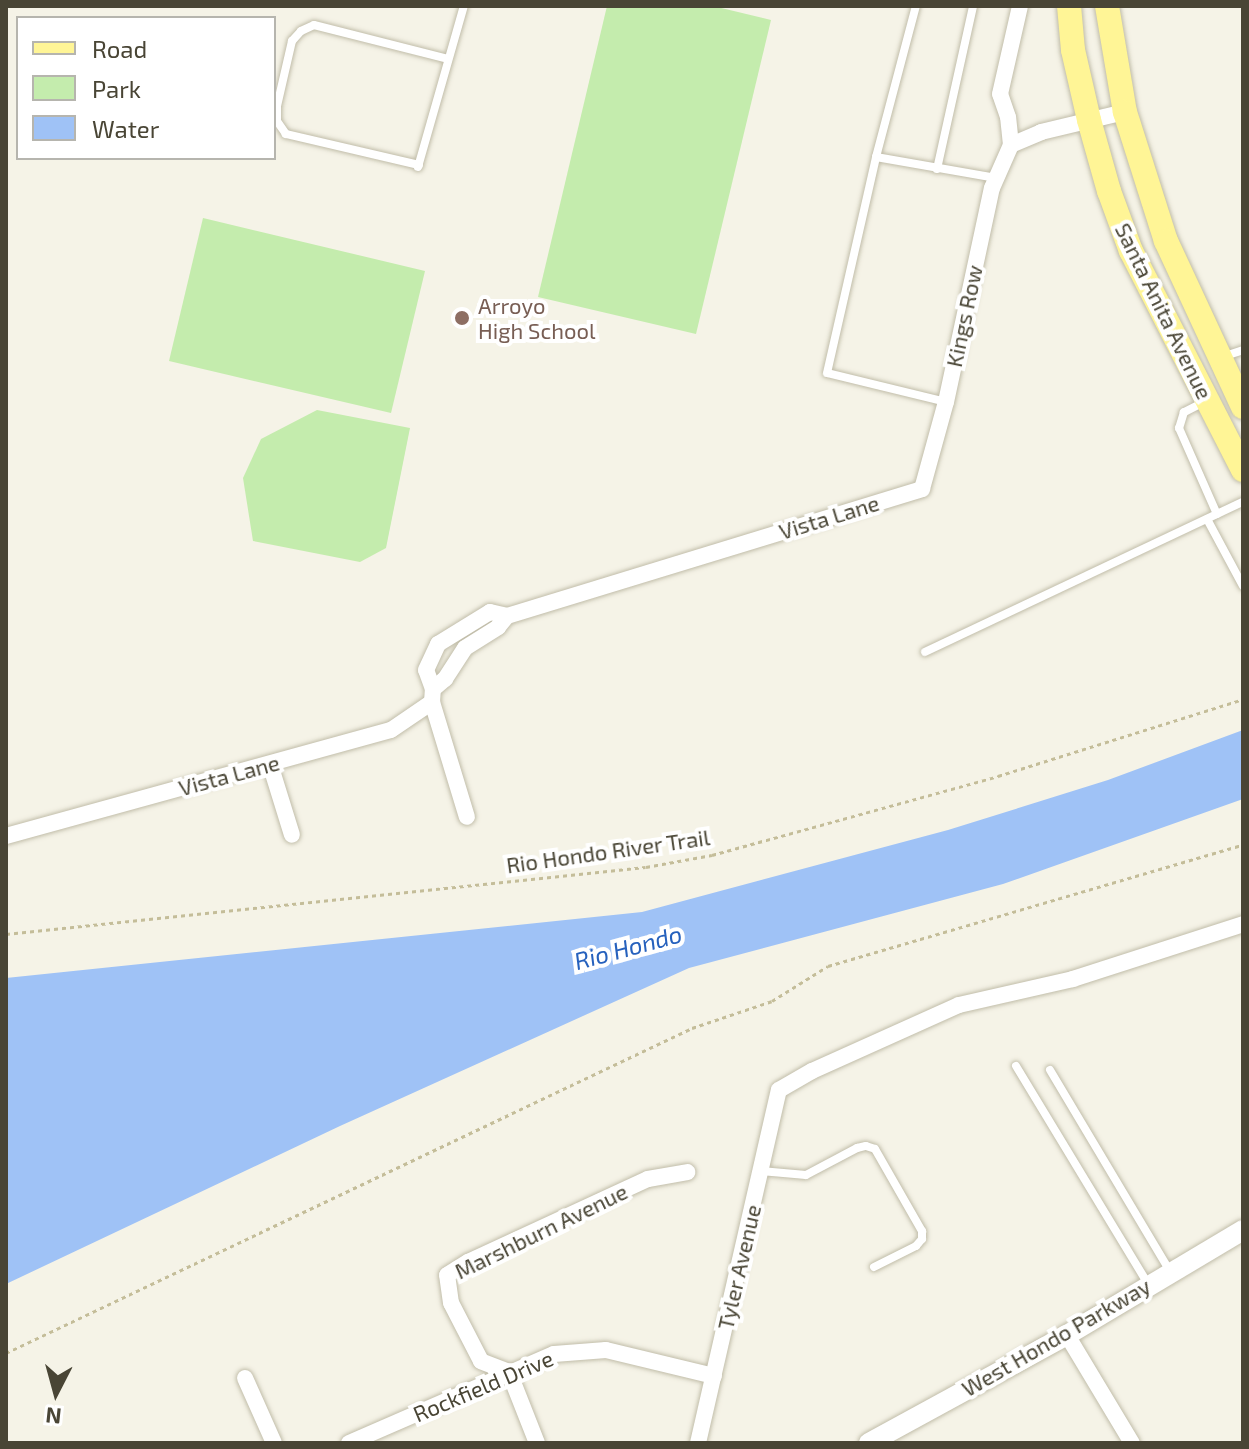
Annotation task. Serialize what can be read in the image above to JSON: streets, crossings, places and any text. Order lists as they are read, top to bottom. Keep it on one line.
{"streets":{"main road":["Santa Anita Avenue"],"street":["Kings Row","Vista Lane","Marshburn Avenue","Tyler Avenue","West Hondo Parkway","Rockfield Drive"],"path":["Rio Hondo River Trail"]},"crossings":[["Kings Row","Vista Lane"],["Marshburn Avenue","Rockfield Drive"],["Tyler Avenue","Rockfield Drive"]],"water":["Rio Hondo"],"places":["Arroyo High School"],"legend":["Road","Park","Water"],"north":"bottom"}
